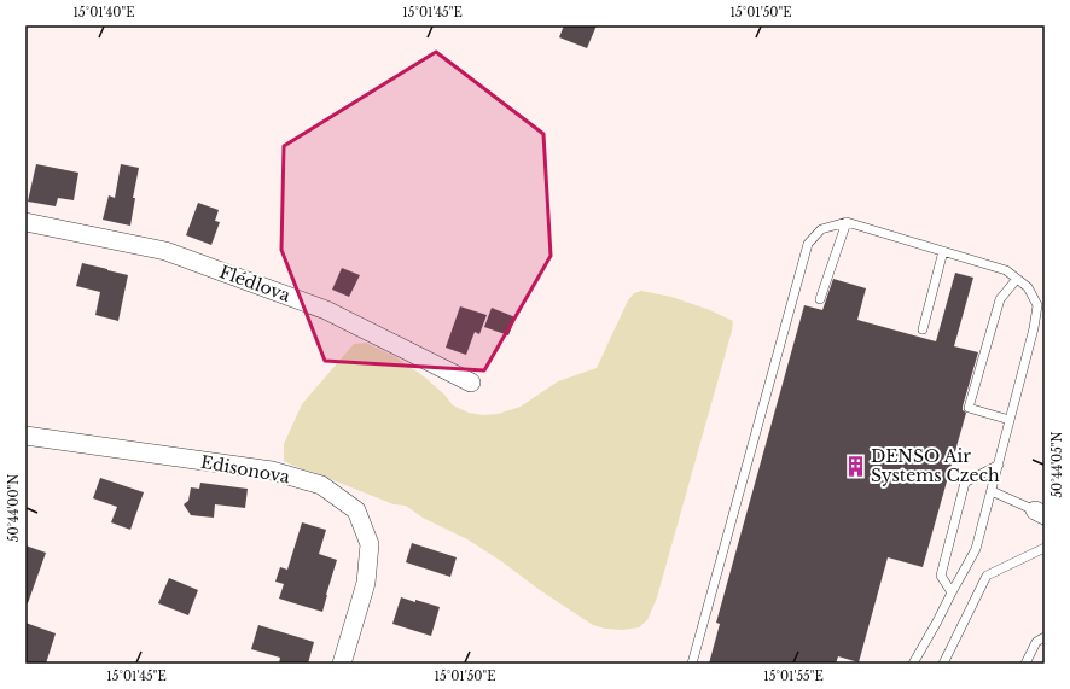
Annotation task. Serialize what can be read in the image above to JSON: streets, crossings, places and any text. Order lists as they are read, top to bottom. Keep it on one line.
{"streets":{"street":["Flédlova","Edisonova"]},"places":{"building":["DENSO Air Systems Czech"]},"coordinates":["15°01'40\"E","15°01'45\"E","15°01'50\"E","50°44'05\"N","50°44'00\"N","15°01'55\"E"]}
